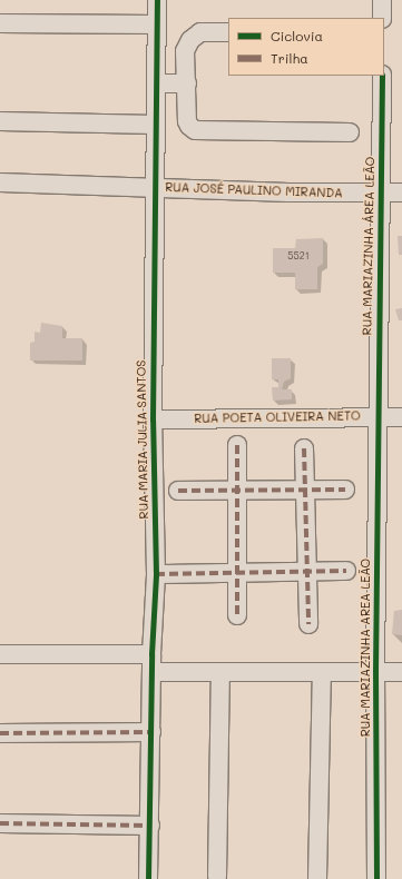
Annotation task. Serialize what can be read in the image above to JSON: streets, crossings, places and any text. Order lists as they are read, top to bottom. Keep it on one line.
{"streets":{"street":["RUA JOSÉ PAULINO MIRANDA","RUA MARIAZINHA ÁREA LEÃO","RUA POETA OLIVEIRA NETO","RUA MARIA JULIA SANTOS","RUA MARIAZINHA AREA LEÃO"]},"crossings":[["RUA JOSÉ PAULINO MIRANDA","RUA MARIAZINHA ÁREA LEÃO"],["RUA JOSÉ PAULINO MIRANDA","RUA MARIA JULIA SANTOS"],["RUA MARIAZINHA ÁREA LEÃO","RUA POETA OLIVEIRA NETO"],["RUA MARIAZINHA ÁREA LEÃO","RUA MARIAZINHA AREA LEÃO"],["RUA POETA OLIVEIRA NETO","RUA MARIA JULIA SANTOS"],["RUA POETA OLIVEIRA NETO","RUA MARIAZINHA AREA LEÃO"]],"house_numbers":["5521"],"legend":["Ciclovia","Trilha"]}
